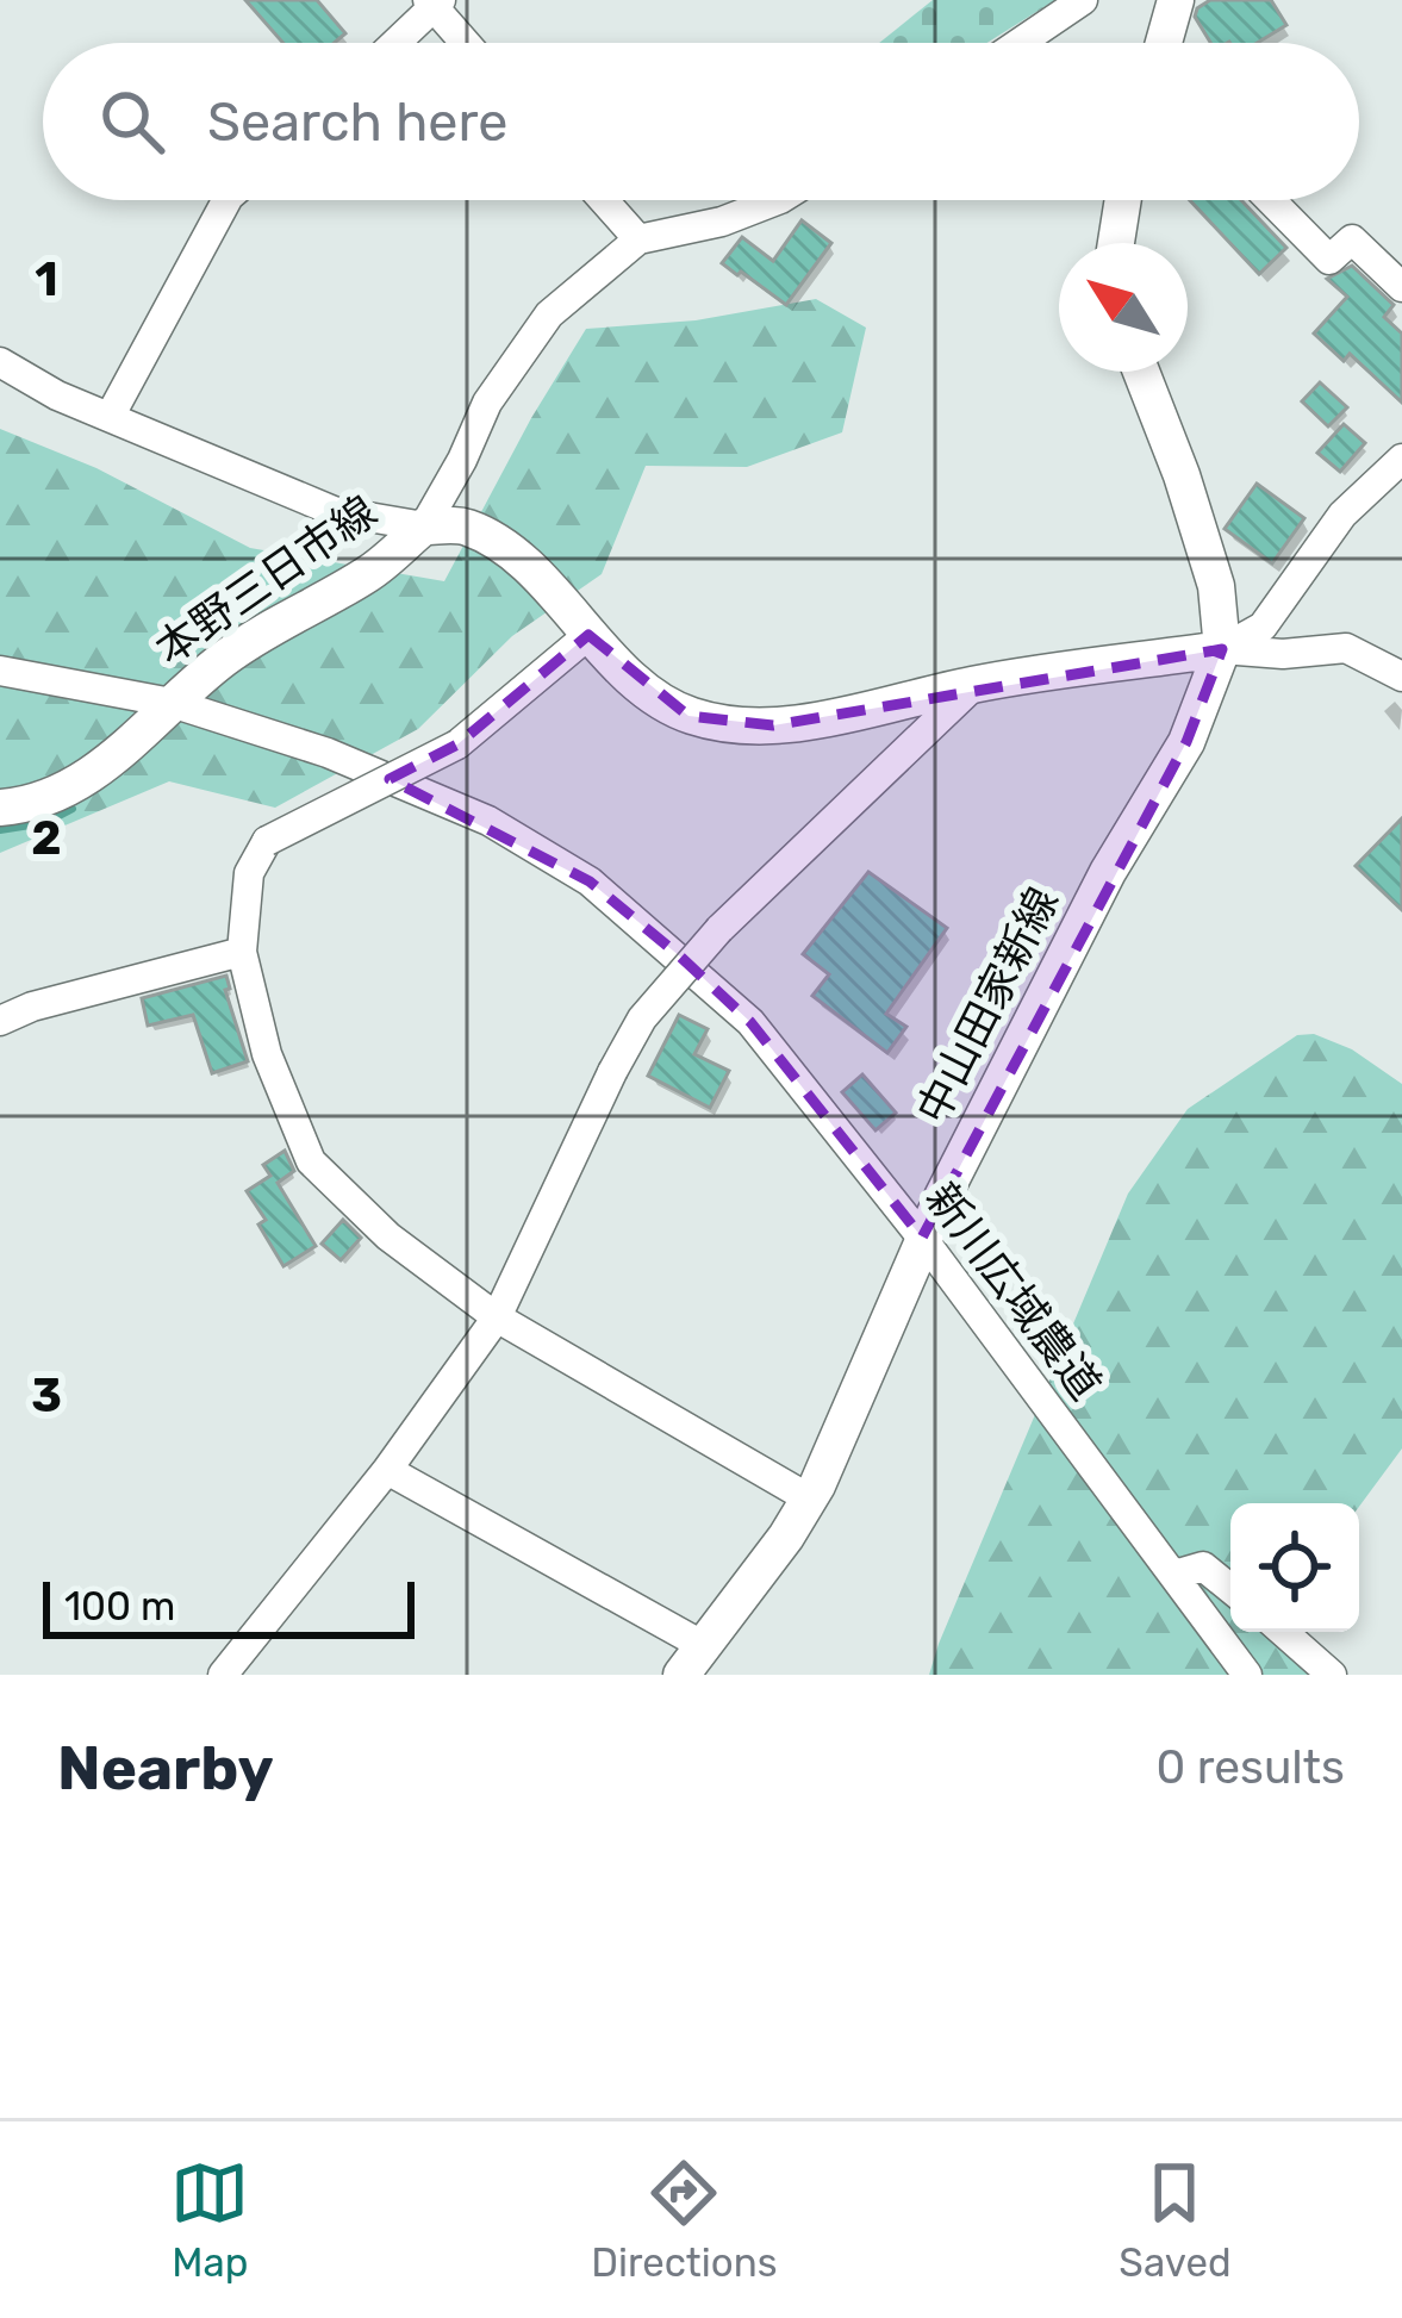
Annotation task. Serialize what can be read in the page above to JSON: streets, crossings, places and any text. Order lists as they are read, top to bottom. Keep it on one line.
{"streets":{"main road":["本野三日市線","中山田家新線"],"street":["新川広域農道"]},"crossings":[["本野三日市線","中山田家新線"],["本野三日市線","新川広域農道"],["中山田家新線","新川広域農道"]],"scale_bar":"100 m","north":"top left","page":{"search":"Search here","scale":"100 m","heading":["Nearby","0 results"],"nav":["Map","Directions","Saved"]},"grid":{"rows":["1","2","3"]}}
